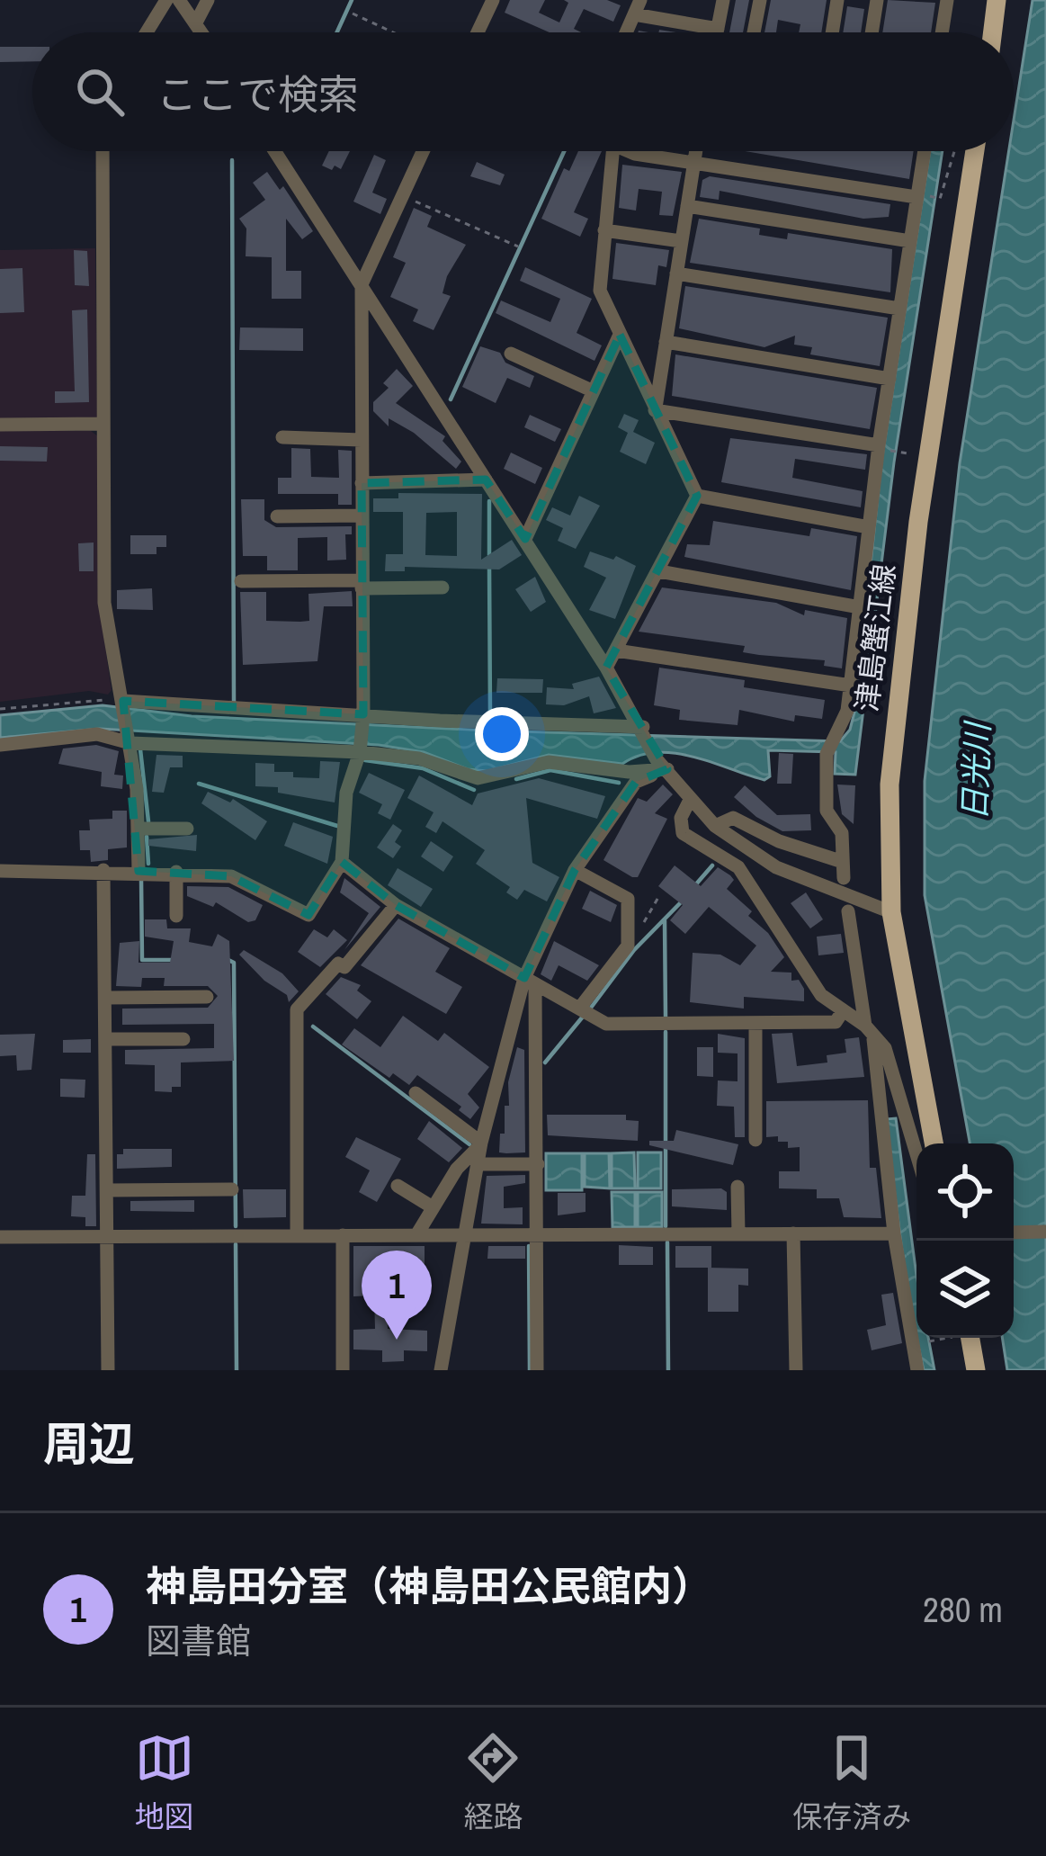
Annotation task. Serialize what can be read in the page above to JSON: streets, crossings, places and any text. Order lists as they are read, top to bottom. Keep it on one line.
{"streets":{"main road":["津島蟹江線"]},"water":["日光川"],"page":{"search":"ここで検索","pins":"1","heading":"周辺","list":[{"mark":"1","name":"神島田分室（神島田公民館内）","note":"図書館","value":"280 m"}],"nav":["地図","経路","保存済み"]}}
